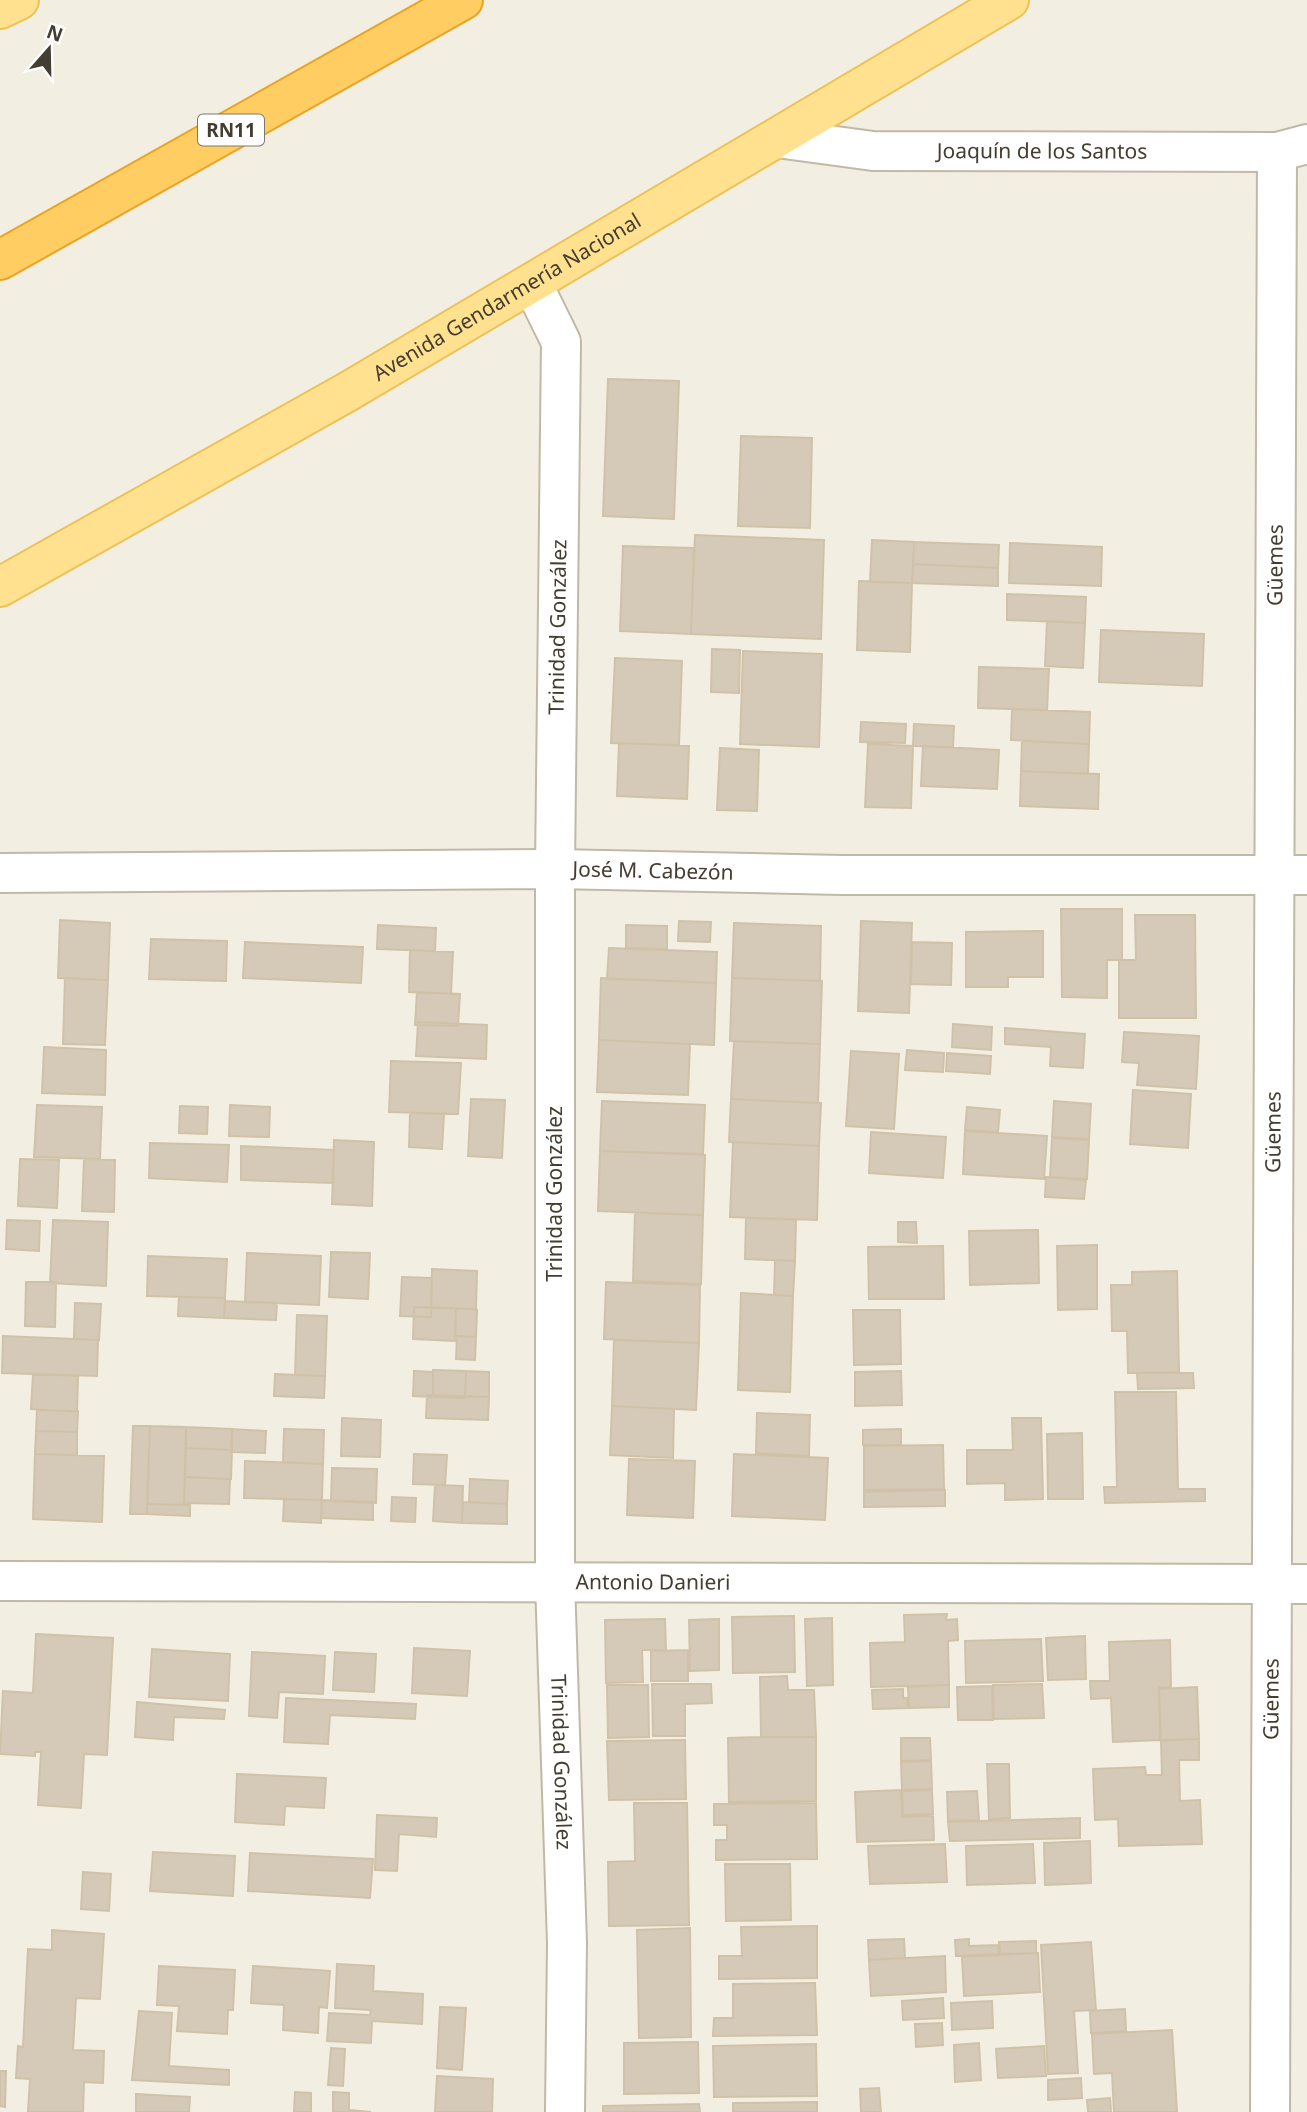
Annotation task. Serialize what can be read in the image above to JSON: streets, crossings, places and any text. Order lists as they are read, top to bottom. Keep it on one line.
{"streets":{"highway":["RN11"],"main road":["Avenida Gendarmería Nacional"],"street":["Joaquín de los Santos","Güemes","Trinidad González","José M. Cabezón","Antonio Danieri"]},"crossings":[["Joaquín de los Santos","Avenida Gendarmería Nacional"],["Joaquín de los Santos","Güemes"],["Avenida Gendarmería Nacional","Trinidad González"],["Güemes","José M. Cabezón"],["Güemes","Antonio Danieri"],["Trinidad González","José M. Cabezón"],["Trinidad González","Antonio Danieri"]],"north":"top"}
